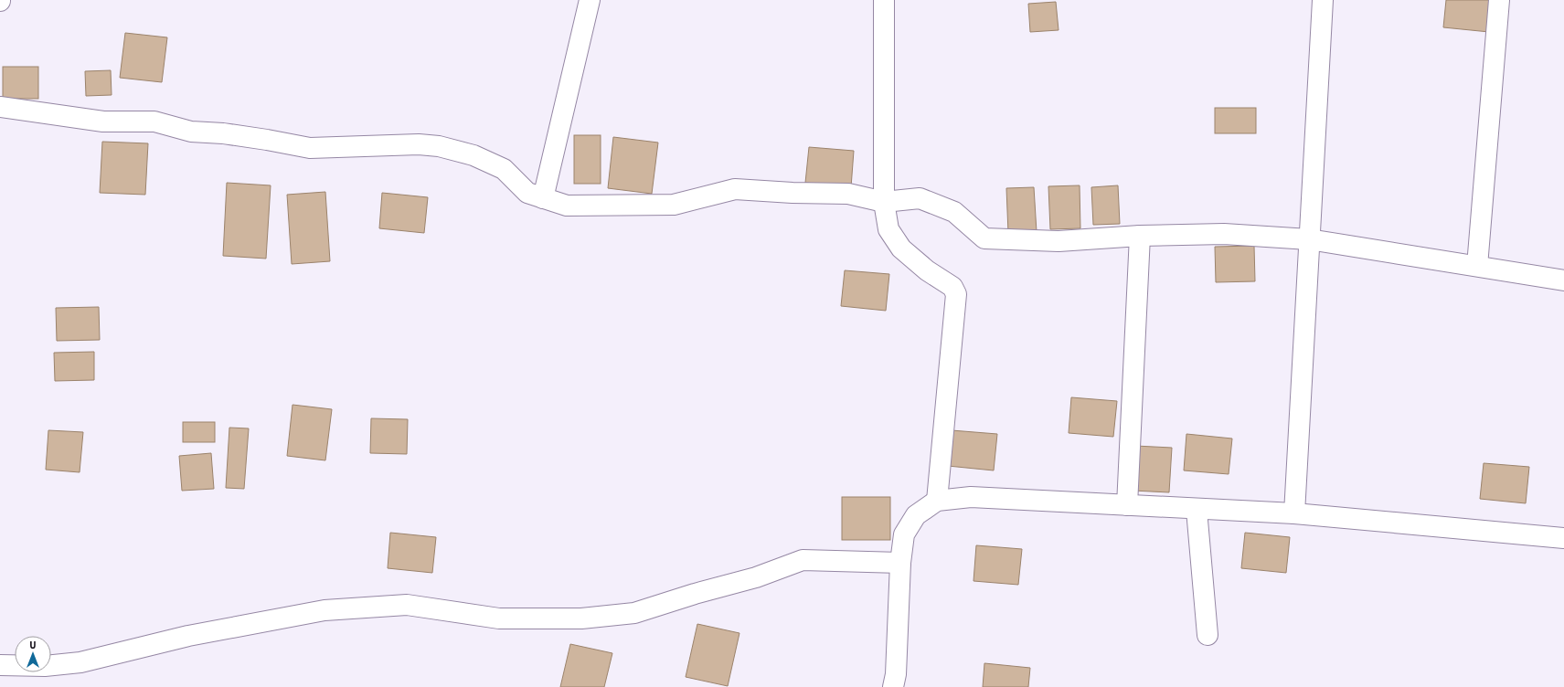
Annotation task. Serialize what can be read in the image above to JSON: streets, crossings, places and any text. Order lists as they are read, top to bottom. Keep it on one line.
{"north":"top"}
